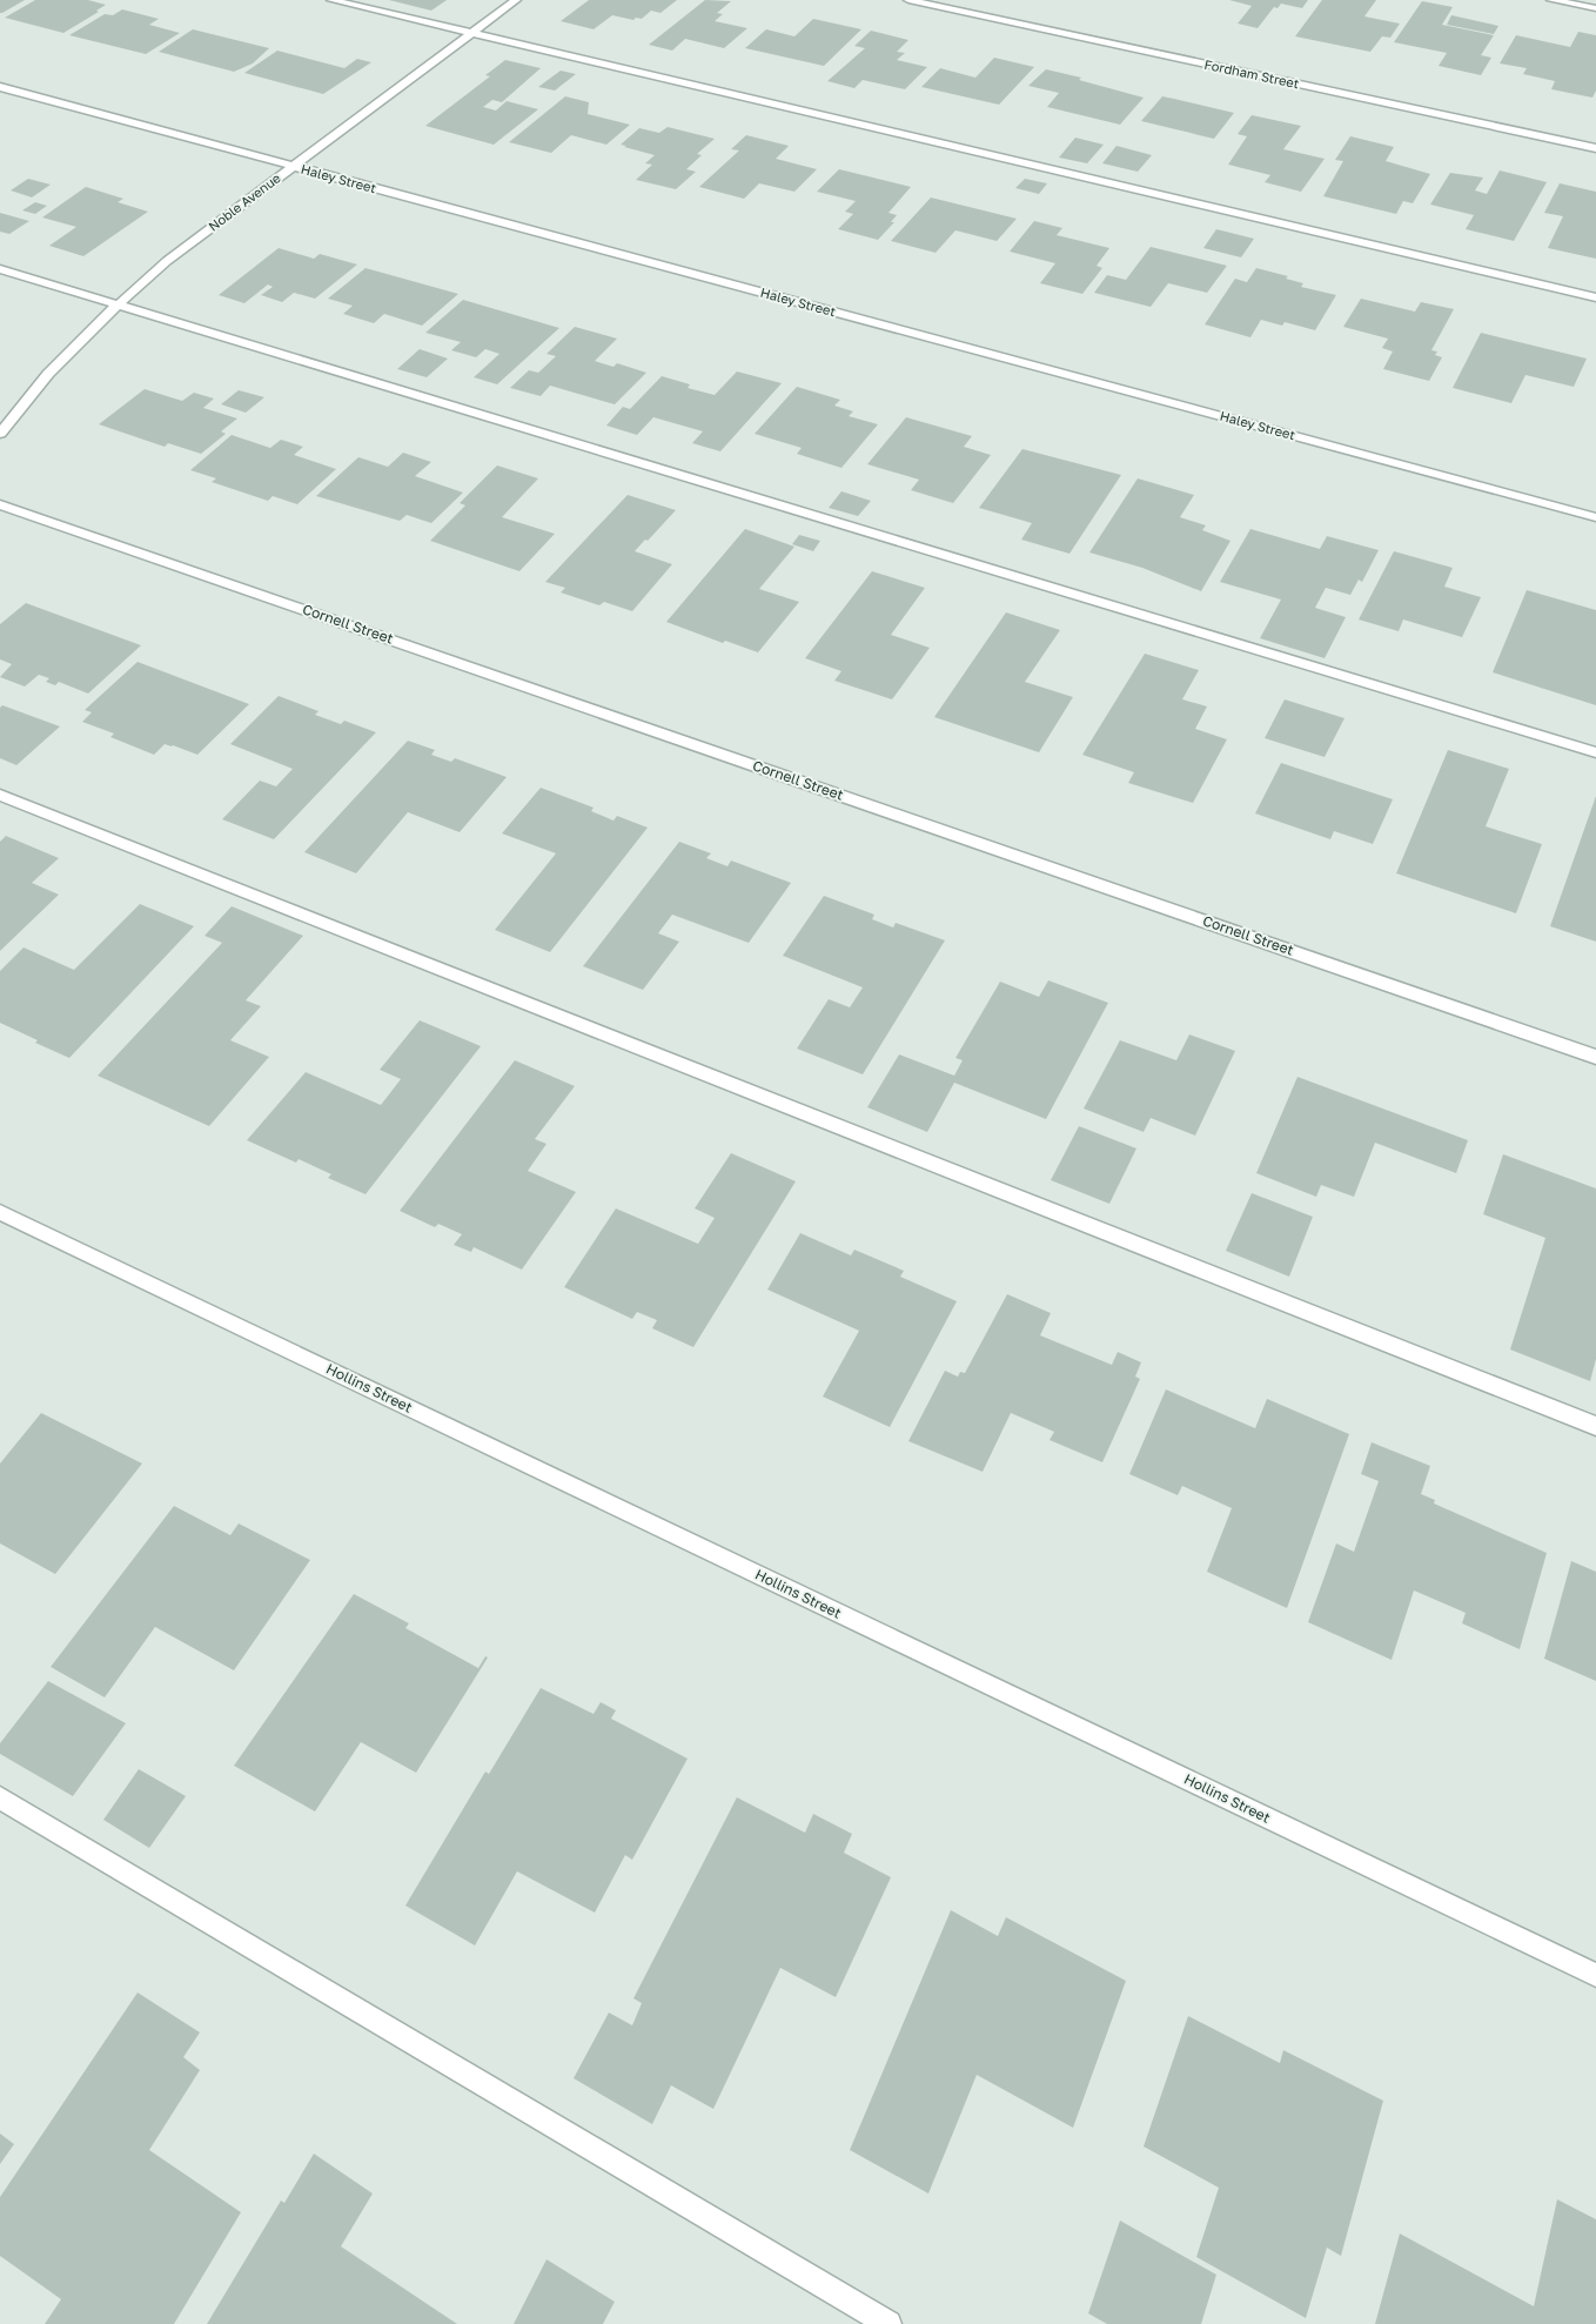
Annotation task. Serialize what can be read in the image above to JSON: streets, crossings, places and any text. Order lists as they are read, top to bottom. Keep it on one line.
{"streets":{"street":["Fordham Street","Haley Street","Noble Avenue","Cornell Street","Hollins Street"]},"crossings":[["Haley Street","Noble Avenue"]]}
